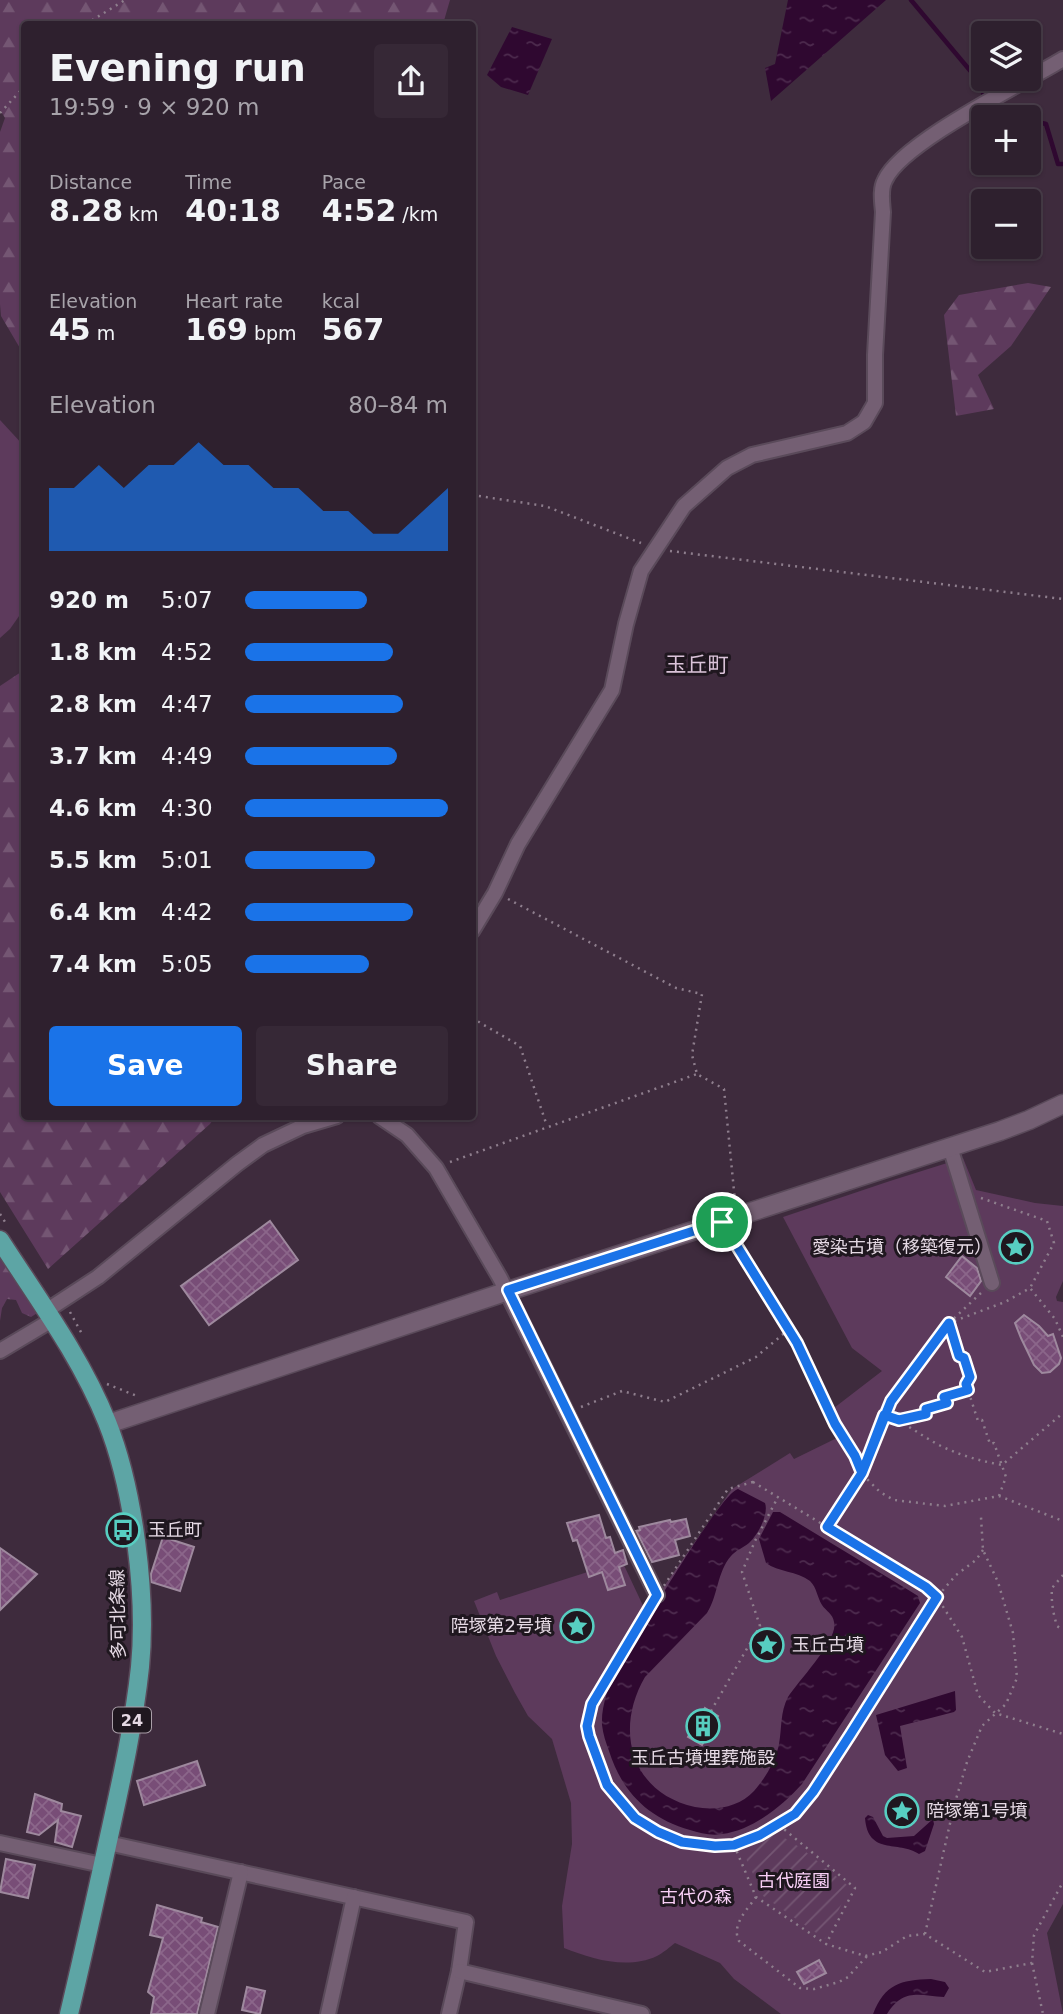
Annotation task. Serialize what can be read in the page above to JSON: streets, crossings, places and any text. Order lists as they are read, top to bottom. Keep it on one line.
{"streets":{"main road":["多可北条線","24"]},"districts":["玉丘町"],"parks":["古代庭園","古代の森"],"places":{"place":["愛染古墳（移築復元）","陪塚第2号墳","玉丘古墳","陪塚第1号墳"],"bus stop":["玉丘町"],"building":["玉丘古墳埋葬施設"]},"page":{"map_buttons":["+","−"],"heading":["Evening run","19:59 · 9 × 920 m"],"stats":[["Distance","8.28 km"],["Time","40:18"],["Pace","4:52 /km"],["Elevation","45 m"],["Heart rate","169 bpm"],["kcal","567"]],"chart":["Elevation","80–84 m"],"list":[{"name":"920 m","note":"5:07"},{"name":"1.8 km","note":"4:52"},{"name":"2.8 km","note":"4:47"},{"name":"3.7 km","note":"4:49"},{"name":"4.6 km","note":"4:30"},{"name":"5.5 km","note":"5:01"},{"name":"6.4 km","note":"4:42"},{"name":"7.4 km","note":"5:05"}],"buttons":["Save","Share"]}}
